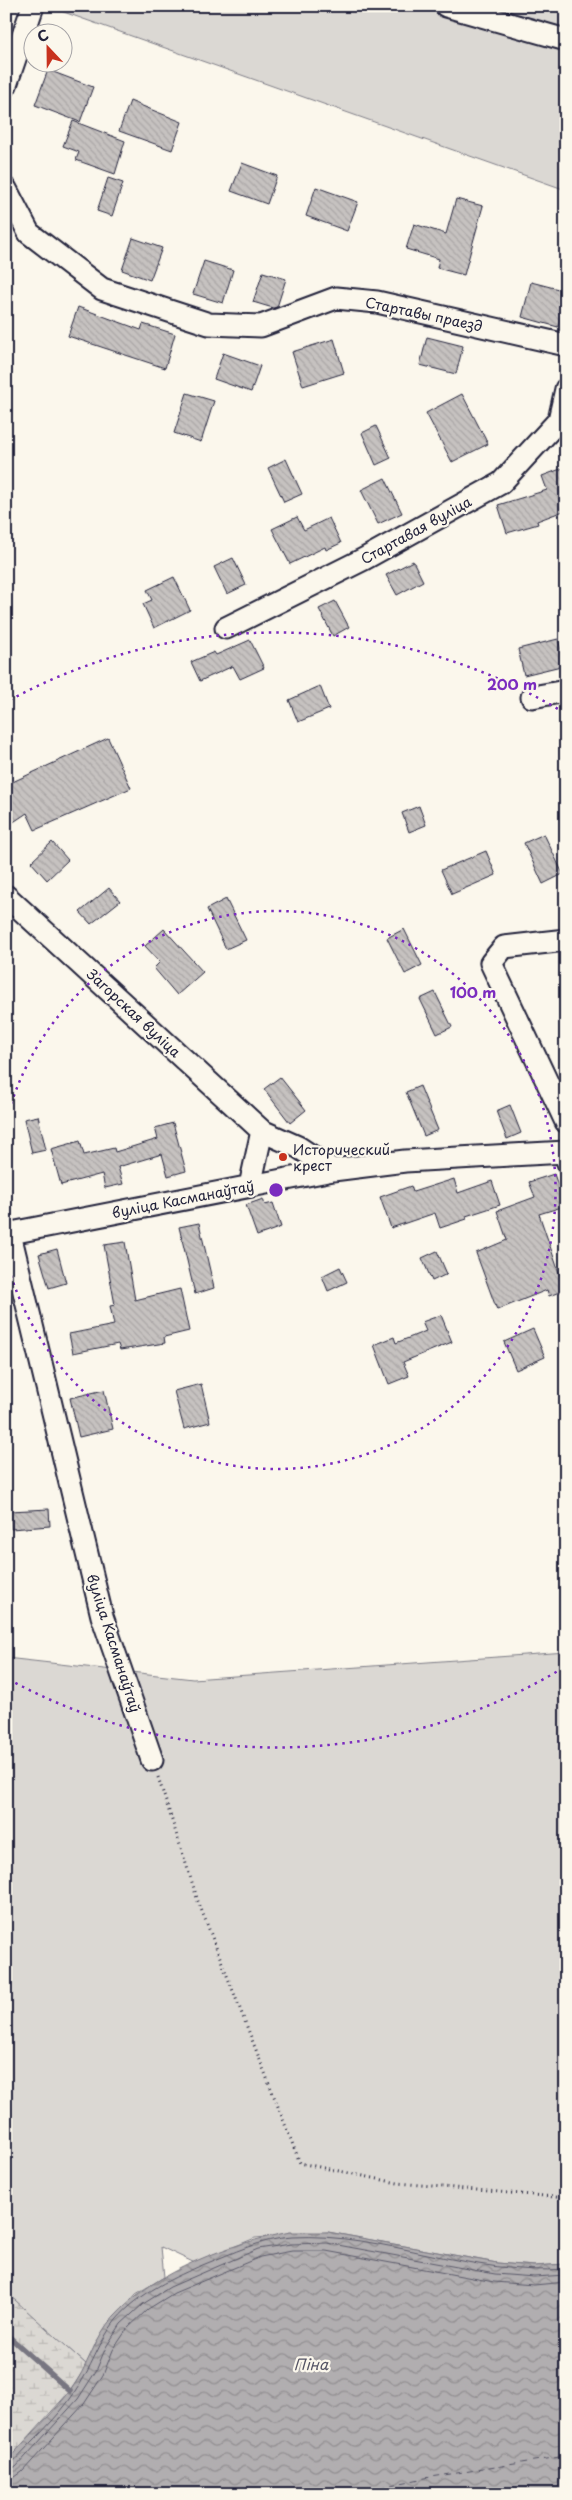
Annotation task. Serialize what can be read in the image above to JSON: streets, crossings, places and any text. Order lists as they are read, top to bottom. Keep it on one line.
{"streets":{"street":["Стартавы праезд","Стартавая вуліца","Загорская вуліца","вуліца Касманаўтаў"]},"crossings":[["Загорская вуліца","вуліца Касманаўтаў"]],"water":["Піна"],"places":["Исторический крест"],"north":"top","rings":["200 m","100 m"]}
